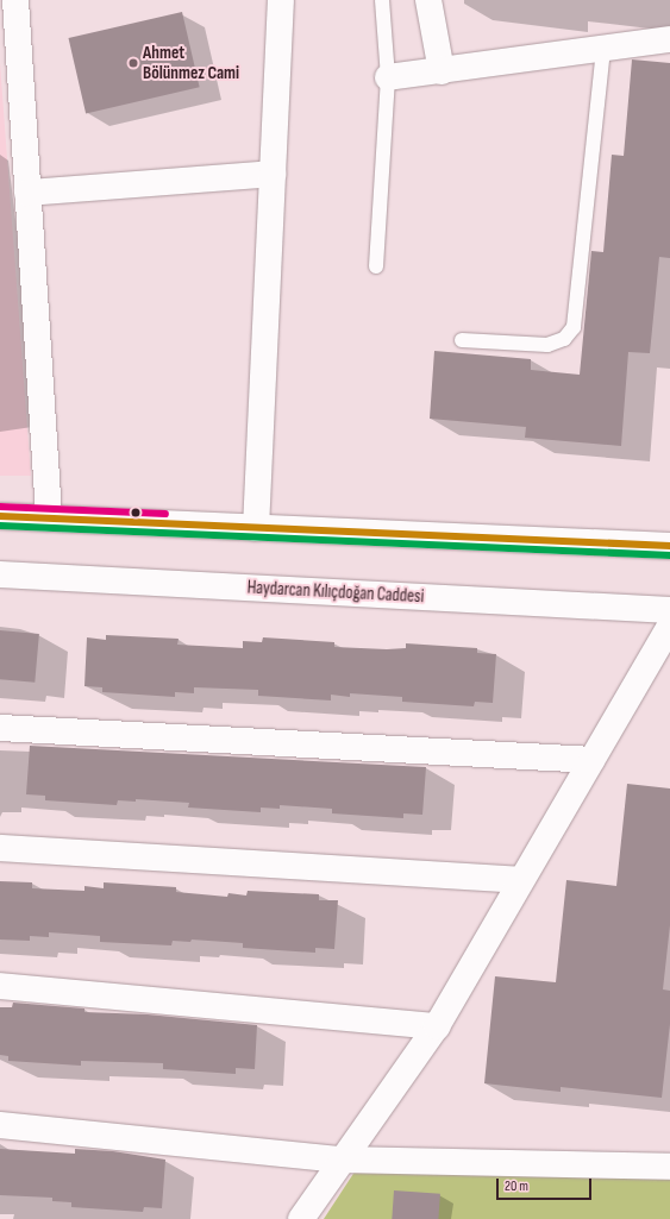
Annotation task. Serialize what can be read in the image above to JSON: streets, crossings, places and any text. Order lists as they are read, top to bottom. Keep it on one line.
{"streets":{"street":["Haydarcan Kılıçdoğan Caddesi"]},"places":["Ahmet Bölünmez Cami"],"scale_bar":"20 m"}
